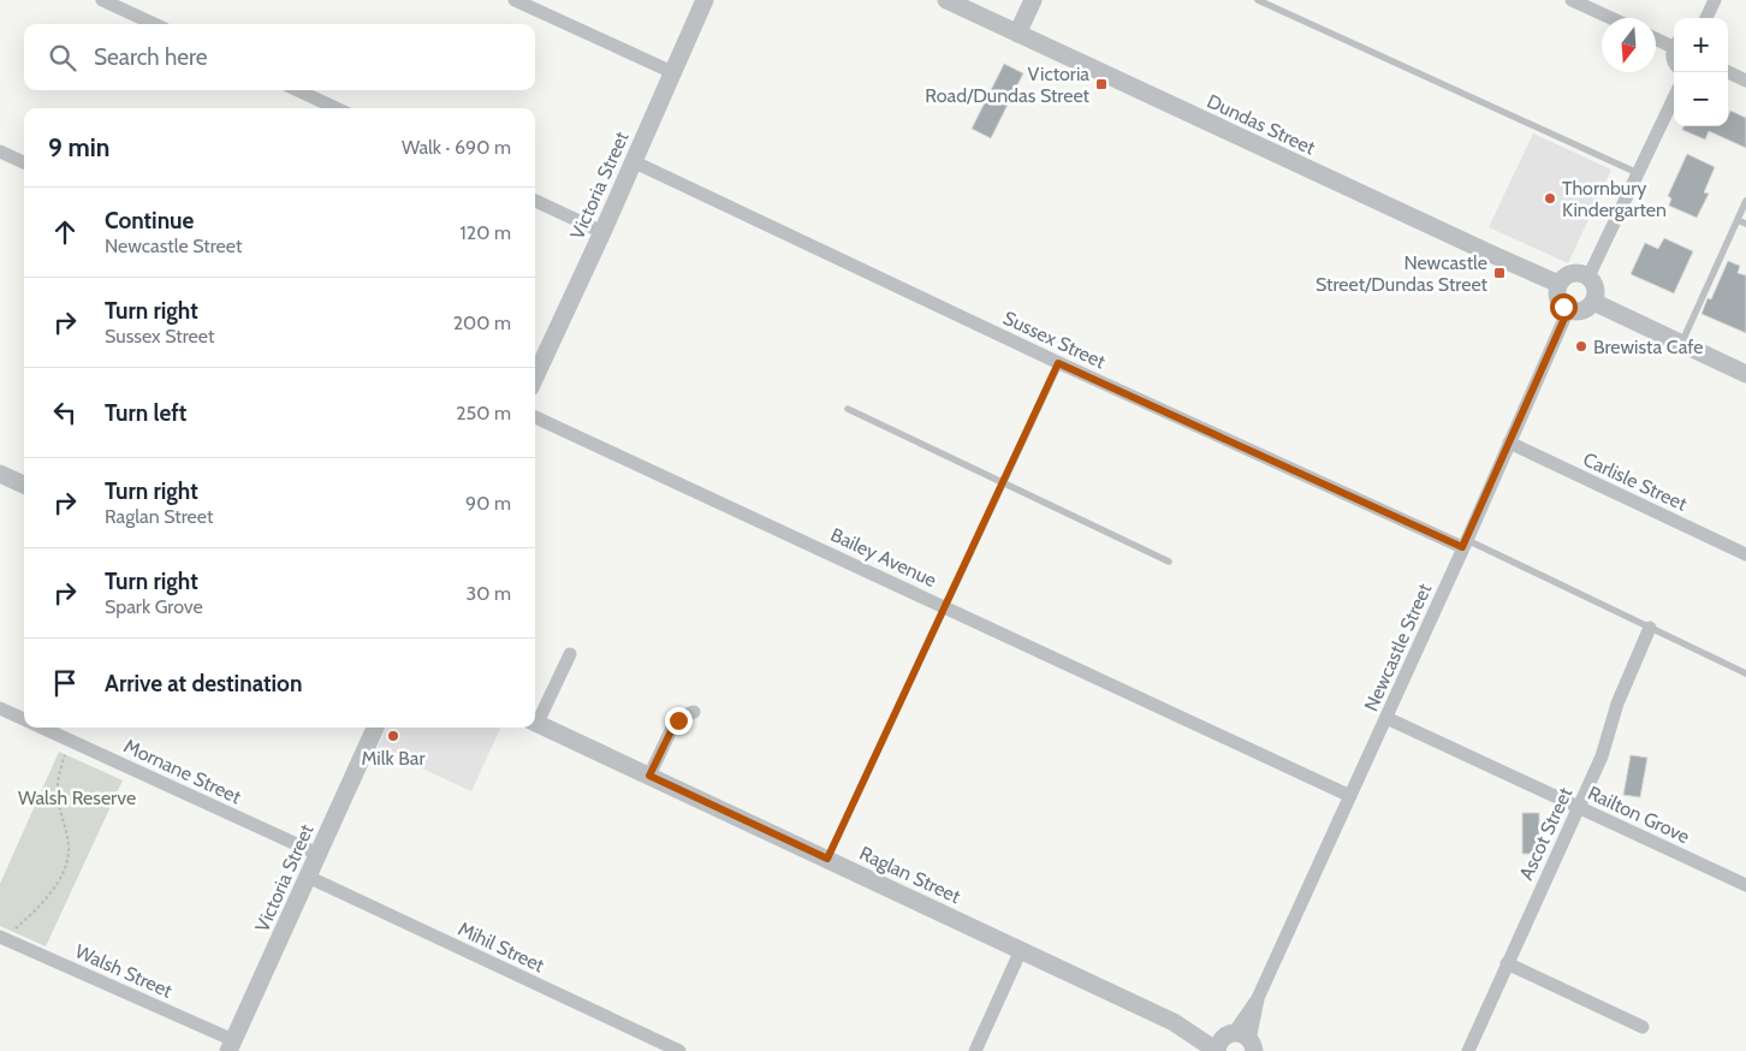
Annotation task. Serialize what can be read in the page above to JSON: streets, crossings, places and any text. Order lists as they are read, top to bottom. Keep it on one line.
{"streets":{"street":["Dundas Street","Victoria Street","Sussex Street","Carlisle Street","Bailey Avenue","Newcastle Street","Mornane Street","Railton Grove","Ascot Street","Raglan Street","Mihil Street","Walsh Street"]},"crossings":[["Dundas Street","Newcastle Street"],["Victoria Street","Sussex Street"],["Victoria Street","Mornane Street"],["Victoria Street","Mihil Street"],["Victoria Street","Walsh Street"],["Sussex Street","Newcastle Street"],["Carlisle Street","Newcastle Street"],["Bailey Avenue","Newcastle Street"],["Newcastle Street","Railton Grove"],["Newcastle Street","Raglan Street"],["Railton Grove","Ascot Street"]],"parks":["Walsh Reserve"],"places":{"transit":["Victoria Road/Dundas Street","Newcastle Street/Dundas Street"],"other":["Thornbury Kindergarten","Brewista Cafe","Milk Bar"]},"north":"bottom","page":{"map_buttons":["+","−"],"search":"Search here","heading":["9 min","Walk · 690 m"],"list":[["Continue","Newcastle Street","120 m"],["Turn right","Sussex Street","200 m"],["Turn left","250 m"],["Turn right","Raglan Street","90 m"],["Turn right","Spark Grove","30 m"],"Arrive at destination"]}}
